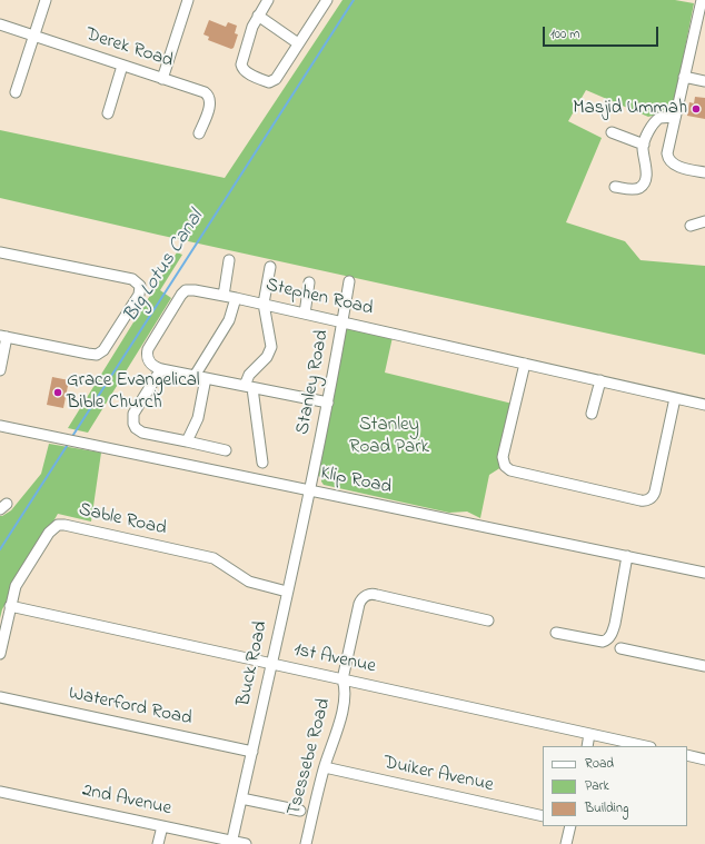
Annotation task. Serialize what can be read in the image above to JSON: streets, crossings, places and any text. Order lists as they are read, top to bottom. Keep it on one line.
{"streets":{"street":["Derek Road","Stephen Road","Stanley Road","Klip Road","Sable Road","1st Avenue","Buck Road","Waterford Road","Tsessebe Road","Duiker Avenue","2nd Avenue"]},"crossings":[["Stephen Road","Stanley Road"],["Stanley Road","Klip Road"],["Stanley Road","Buck Road"],["Klip Road","Buck Road"],["Sable Road","1st Avenue"],["Sable Road","Buck Road"],["1st Avenue","Buck Road"],["1st Avenue","Tsessebe Road"],["Buck Road","Waterford Road"],["Buck Road","2nd Avenue"],["Tsessebe Road","Duiker Avenue"]],"water":["Big Lotus Canal"],"parks":["Stanley Road Park"],"places":["Masjid Ummah","Grace Evangelical Bible Church"],"legend":["Road","Park","Building"],"scale_bar":"100 m"}
